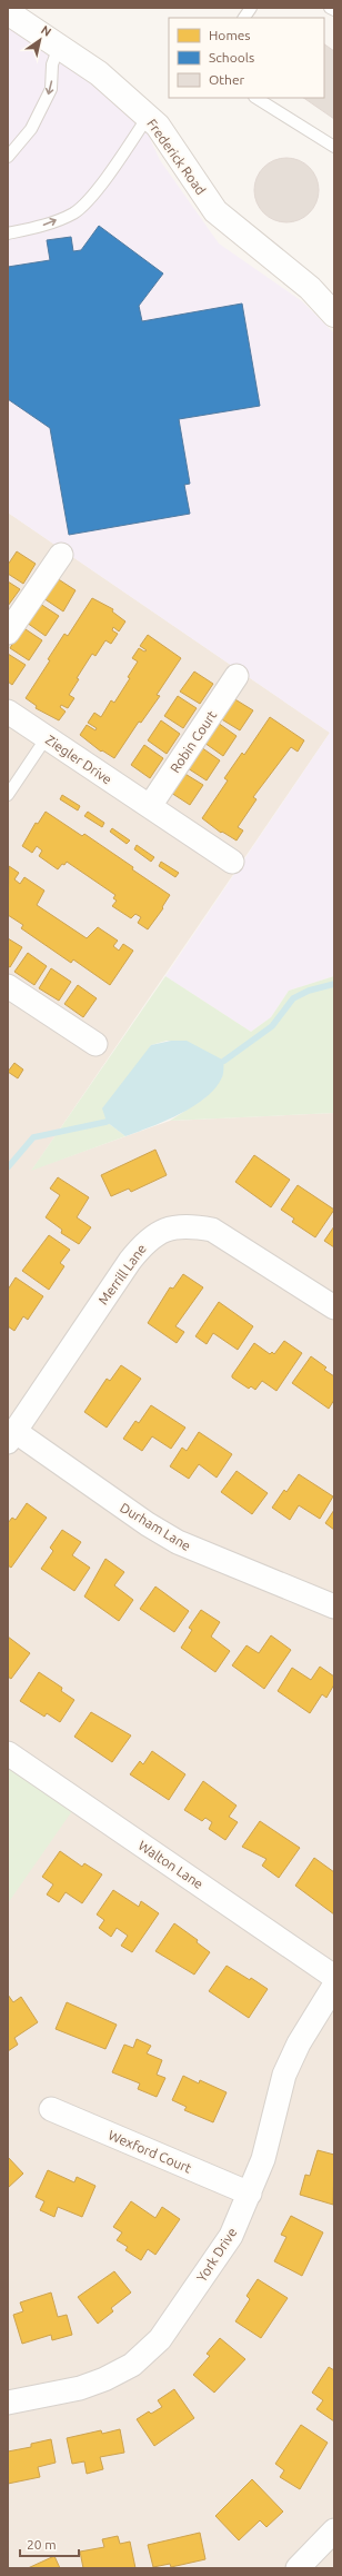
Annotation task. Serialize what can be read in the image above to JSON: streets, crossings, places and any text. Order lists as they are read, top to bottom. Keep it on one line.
{"streets":{"street":["Frederick Road","Robin Court","Ziegler Drive","Merrill Lane","Durham Lane","Walton Lane","Wexford Court","York Drive"]},"crossings":[["Robin Court","Ziegler Drive"],["Merrill Lane","Durham Lane"],["Wexford Court","York Drive"]],"legend":["Homes","Schools","Other"],"scale_bar":"20 m","north":"top right"}
